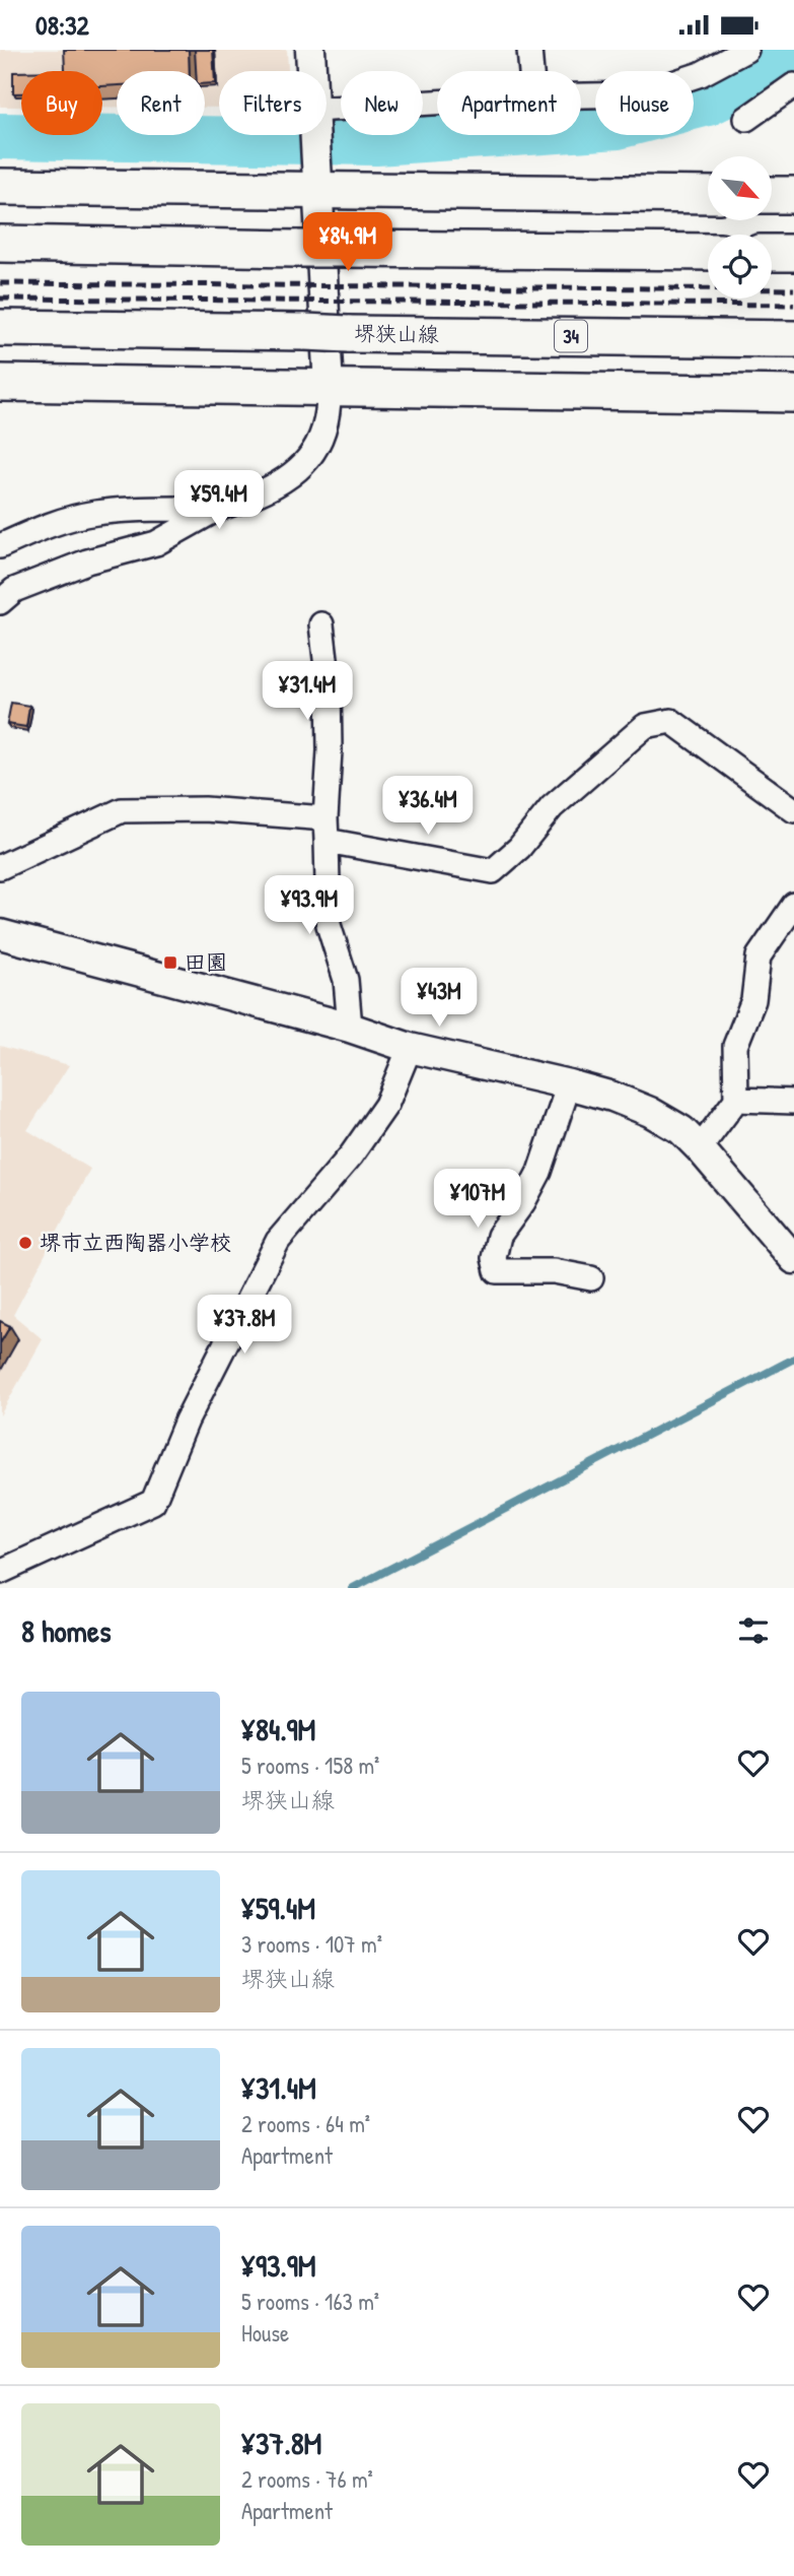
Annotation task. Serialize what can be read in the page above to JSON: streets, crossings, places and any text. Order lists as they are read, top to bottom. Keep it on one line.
{"streets":{"main road":["堺狭山線","34"]},"places":{"transit":["田園"],"other":["堺市立西陶器小学校"]},"north":"bottom right","page":{"status":"08:32","chip":["Buy","Rent","Filters","New","Apartment","House"],"price":["¥84.9M","¥59.4M","¥31.4M","¥36.4M","¥93.9M","¥43M","¥107M","¥37.8M"],"heading":"8 homes","list":[{"name":"¥84.9M","note":"5 rooms · 158 m² · 堺狭山線"},{"name":"¥59.4M","note":"3 rooms · 107 m² · 堺狭山線"},{"name":"¥31.4M","note":"2 rooms · 64 m² · Apartment"},{"name":"¥93.9M","note":"5 rooms · 163 m² · House"},{"name":"¥37.8M","note":"2 rooms · 76 m² · Apartment"}]}}
